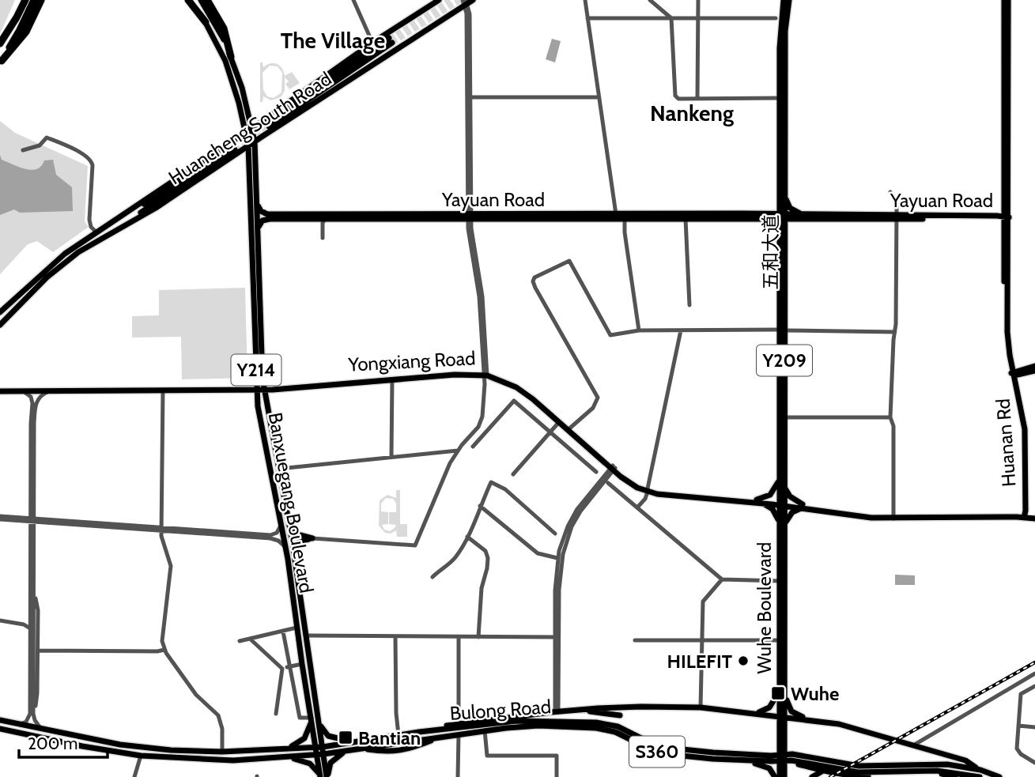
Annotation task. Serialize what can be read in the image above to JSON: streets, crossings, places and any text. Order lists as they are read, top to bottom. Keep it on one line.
{"streets":{"main road":["Huancheng South Road","Yayuan Road","五和大道","Y209","Yongxiang Road","Y214","Huanan Rd","Banxuegang Boulevard","Wuhe Boulevard","Bulong Road","S360"]},"crossings":[["Huancheng South Road","Banxuegang Boulevard"],["Yayuan Road","五和大道"],["Yayuan Road","Huanan Rd"],["Yayuan Road","Banxuegang Boulevard"],["五和大道","Yongxiang Road"],["五和大道","Wuhe Boulevard"],["Yongxiang Road","Huanan Rd"],["Yongxiang Road","Banxuegang Boulevard"],["Yongxiang Road","Wuhe Boulevard"],["Y214","Banxuegang Boulevard"],["Y214","Bulong Road"],["Banxuegang Boulevard","Bulong Road"],["Wuhe Boulevard","Bulong Road"]],"districts":["The Village","Nankeng"],"places":{"other":["HILEFIT"],"transit":["Wuhe","Bantian"]},"scale_bar":"200 m"}
